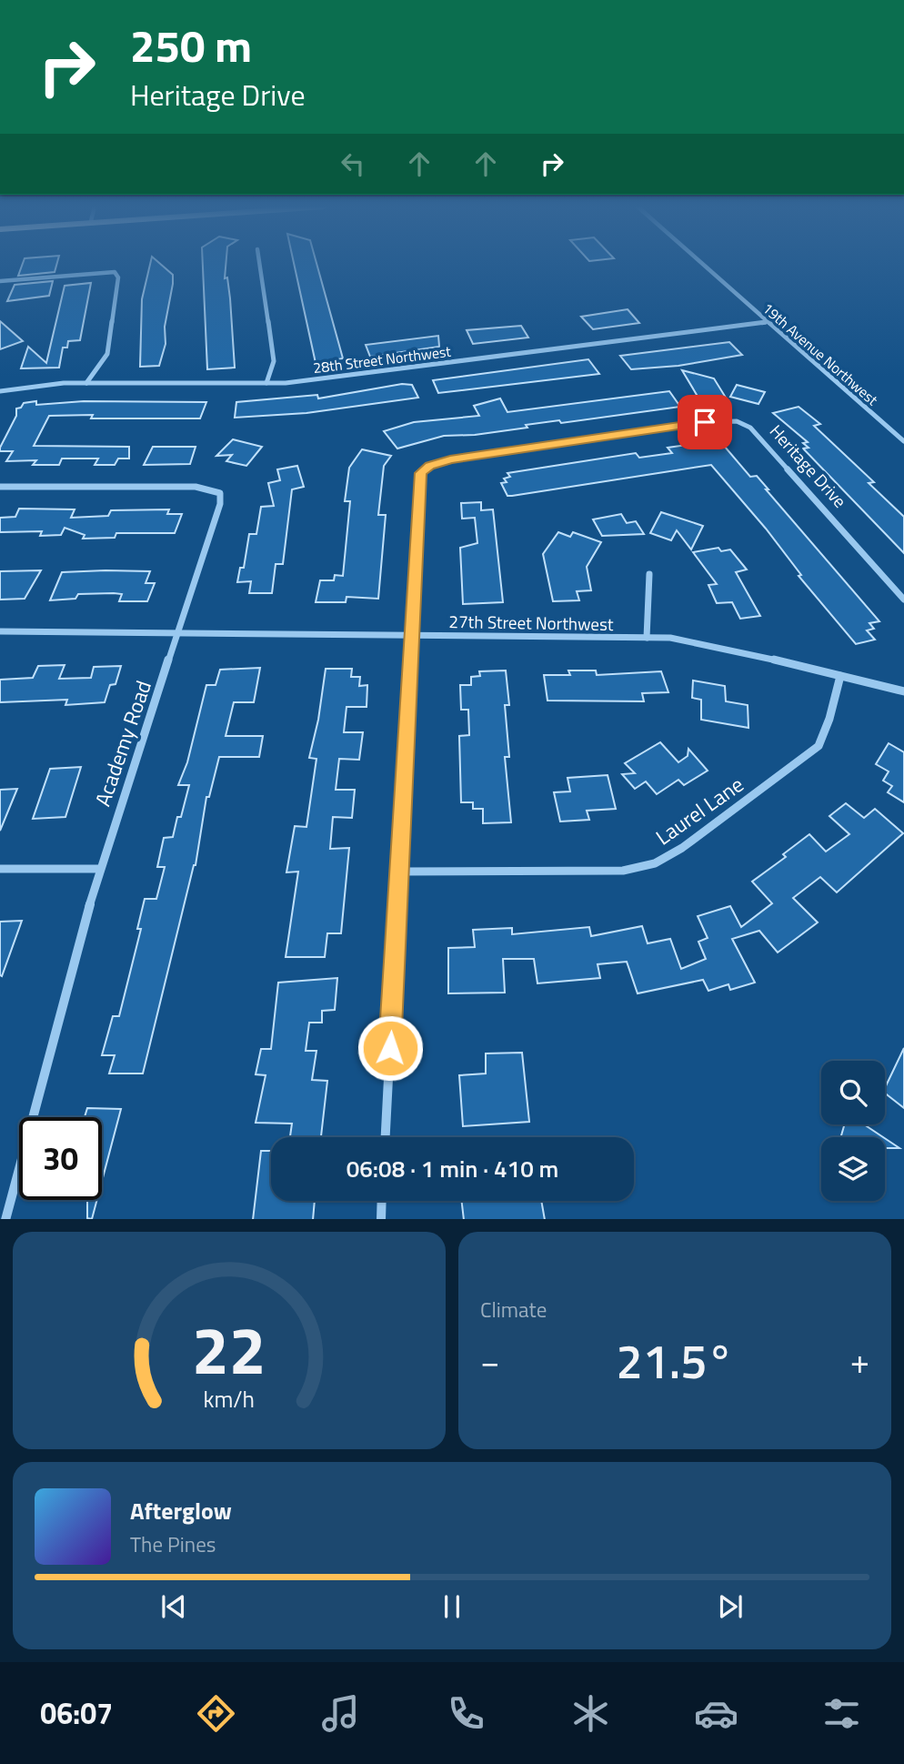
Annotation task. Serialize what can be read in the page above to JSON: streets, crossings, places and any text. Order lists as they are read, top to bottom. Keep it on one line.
{"streets":{"street":["19th Avenue Northwest","28th Street Northwest","Heritage Drive","27th Street Northwest","Academy Road","Laurel Lane"]},"crossings":[["19th Avenue Northwest","28th Street Northwest"],["Heritage Drive","27th Street Northwest"],["Heritage Drive","Laurel Lane"],["27th Street Northwest","Academy Road"],["27th Street Northwest","Laurel Lane"]],"page":{"turn":["250 m","Heritage Drive"],"limit":"30","trip":"06:08 · 1 min · 410 m","tile":"Climate","heat":["−","21.5°","+"],"song":["Afterglow","The Pines"],"tabs":"06:07","gauge":["22","km/h"]}}
